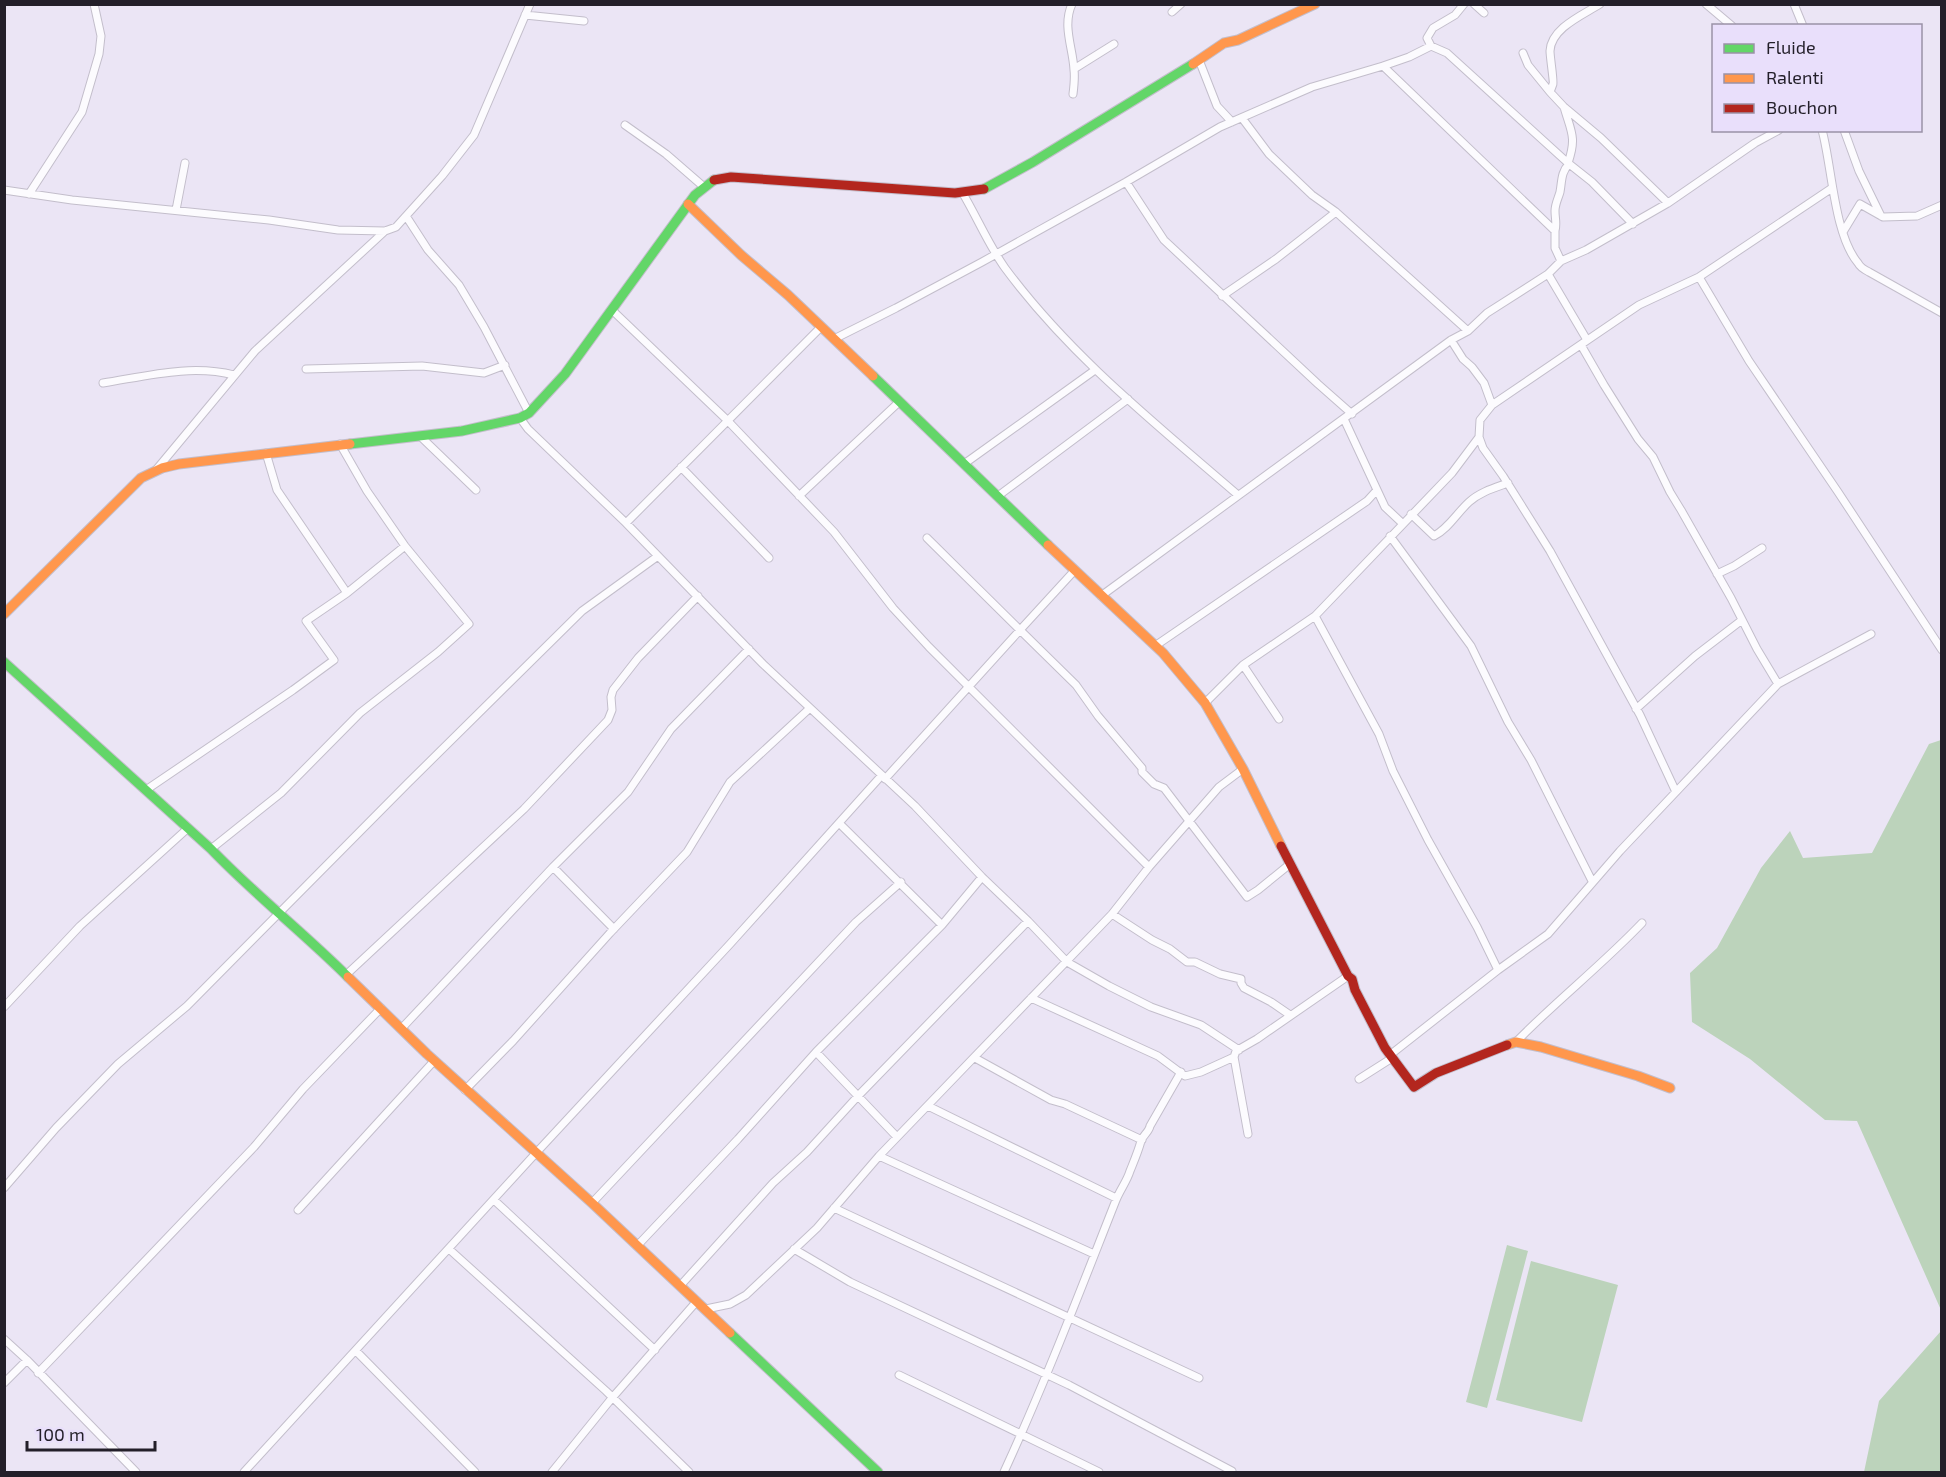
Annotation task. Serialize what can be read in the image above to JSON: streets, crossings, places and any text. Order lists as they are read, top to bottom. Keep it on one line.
{"legend":["Fluide","Ralenti","Bouchon"],"scale_bar":"100 m"}
